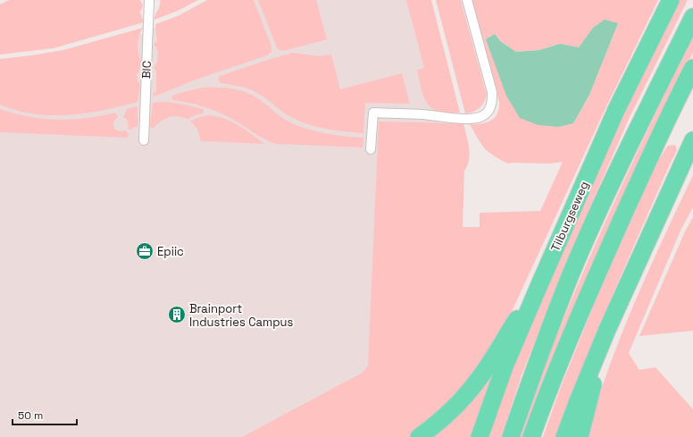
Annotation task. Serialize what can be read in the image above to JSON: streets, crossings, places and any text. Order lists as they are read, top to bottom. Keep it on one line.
{"streets":{"highway":["Tilburgseweg"],"street":["BIC"]},"places":{"office":["Epiic"],"building":["Brainport Industries Campus"]},"scale_bar":"50 m"}
